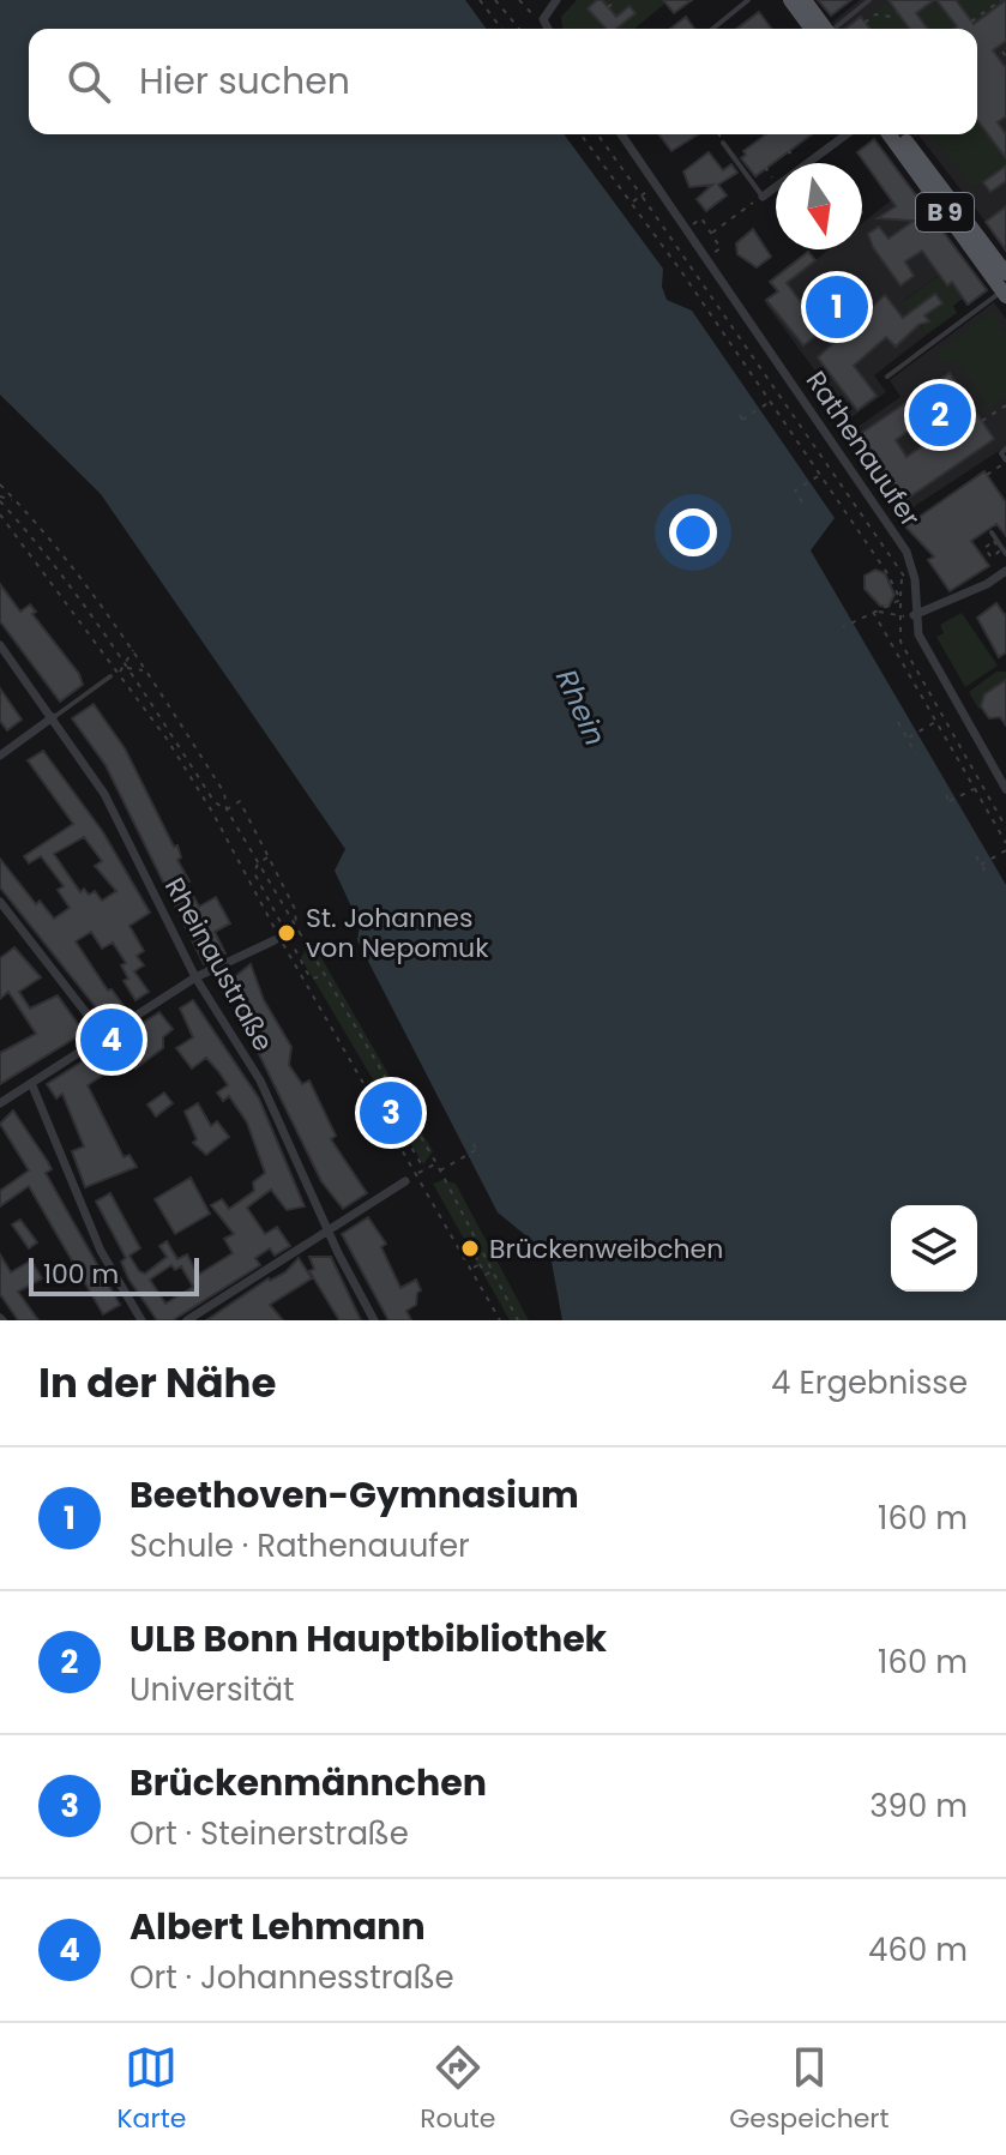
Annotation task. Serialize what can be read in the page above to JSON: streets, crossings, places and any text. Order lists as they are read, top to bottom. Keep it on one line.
{"streets":{"main road":["B 9"],"street":["Rathenauufer","Rheinaustraße"]},"water":["Rhein"],"places":["St. Johannes von Nepomuk","Brückenweibchen"],"scale_bar":"100 m","north":"bottom","page":{"search":"Hier suchen","pins":["1","2","4","3"],"scale":"100 m","heading":["In der Nähe","4 Ergebnisse"],"list":[{"mark":"1","name":"Beethoven-Gymnasium","note":"Schule · Rathenauufer","value":"160 m"},{"mark":"2","name":"ULB Bonn Hauptbibliothek","note":"Universität","value":"160 m"},{"mark":"3","name":"Brückenmännchen","note":"Ort · Steinerstraße","value":"390 m"},{"mark":"4","name":"Albert Lehmann","note":"Ort · Johannesstraße","value":"460 m"}],"nav":["Karte","Route","Gespeichert"]}}
